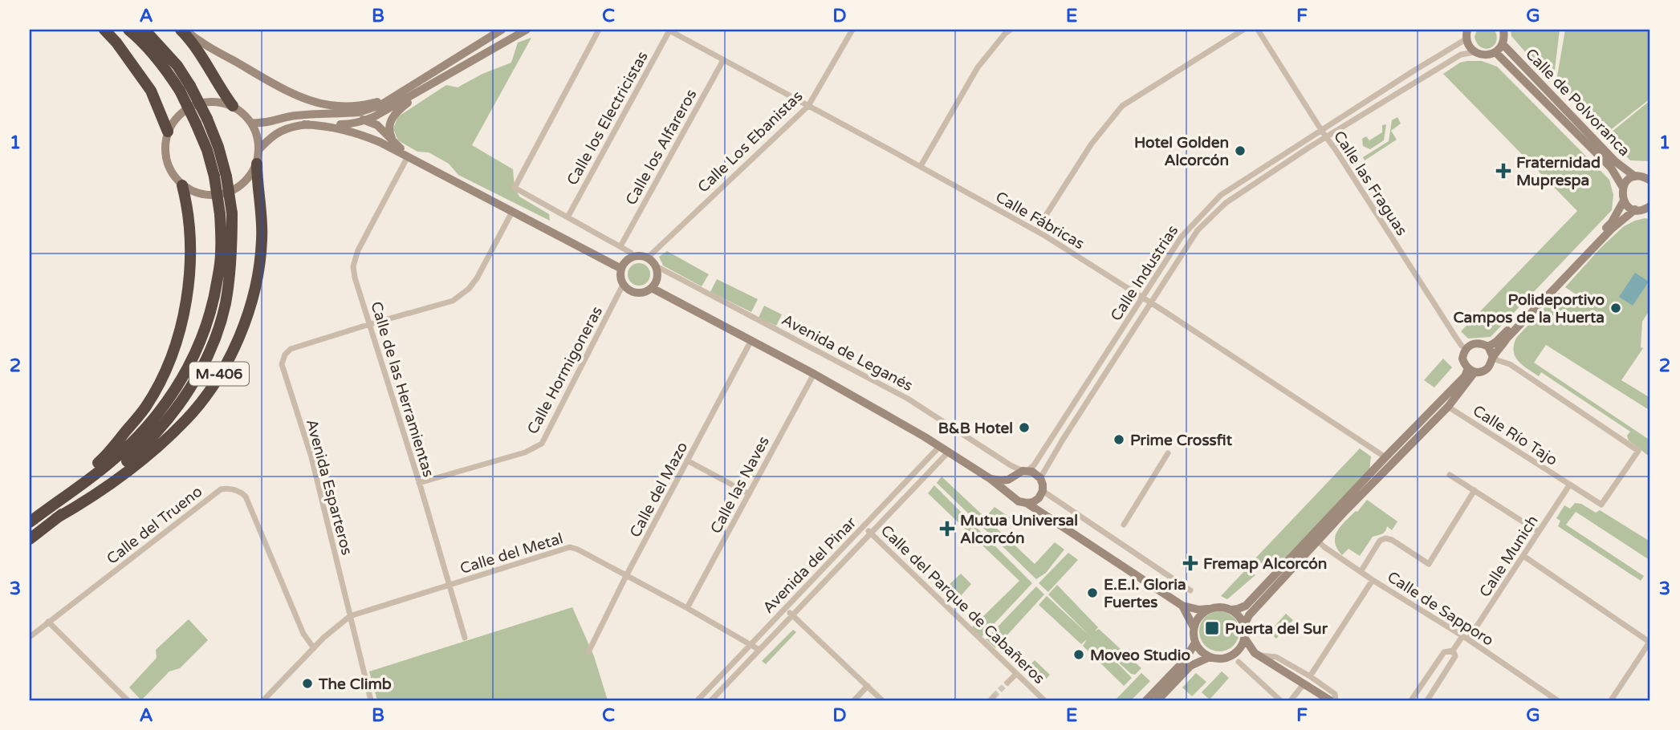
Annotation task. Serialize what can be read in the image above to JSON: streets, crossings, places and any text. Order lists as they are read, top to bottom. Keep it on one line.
{"streets":{"highway":["M-406"],"street":["Calle de Polvoranca","Calle los Electricistas","Calle Los Ebanistas","Calle los Alfareros","Calle las Fraguas","Calle Fábricas","Calle Industrias","Avenida de Leganés","Calle Hormigoneras","Calle de las Herramientas","Calle Río Tajo","Calle las Naves","Avenida Esparteros","Calle del Mazo","Calle del Trueno","Calle del Metal","Calle Munich","Avenida del Pinar","Calle del Parque de Cabañeros","Calle de Sapporo"]},"crossings":[["Calle los Electricistas","Calle Fábricas"],["Calle Los Ebanistas","Calle Fábricas"],["Calle Los Ebanistas","Avenida de Leganés"],["Calle Los Ebanistas","Calle Hormigoneras"],["Calle los Alfareros","Calle Fábricas"],["Calle las Fraguas","Calle Industrias"],["Calle las Fraguas","Calle Río Tajo"],["Calle Fábricas","Calle Industrias"],["Calle Industrias","Avenida de Leganés"],["Avenida de Leganés","Calle Hormigoneras"],["Calle Hormigoneras","Calle de las Herramientas"],["Calle de las Herramientas","Avenida Esparteros"],["Calle de las Herramientas","Calle del Metal"],["Calle Río Tajo","Calle Munich"],["Calle las Naves","Calle del Metal"],["Avenida Esparteros","Calle del Metal"],["Calle del Mazo","Calle del Metal"],["Calle del Metal","Avenida del Pinar"],["Calle Munich","Calle de Sapporo"],["Avenida del Pinar","Calle del Parque de Cabañeros"]],"places":{"other":["Hotel Golden Alcorcón","Polideportivo Campos de la Huerta","B&B Hotel","Prime Crossfit","E.E.I. Gloria Fuertes","Moveo Studio","The Climb"],"health":["Fraternidad Muprespa","Mutua Universal Alcorcón","Fremap Alcorcón"],"transit":["Puerta del Sur"]},"grid":{"columns":["A","B","C","D","E","F","G"],"rows":["1","2","3"]}}
